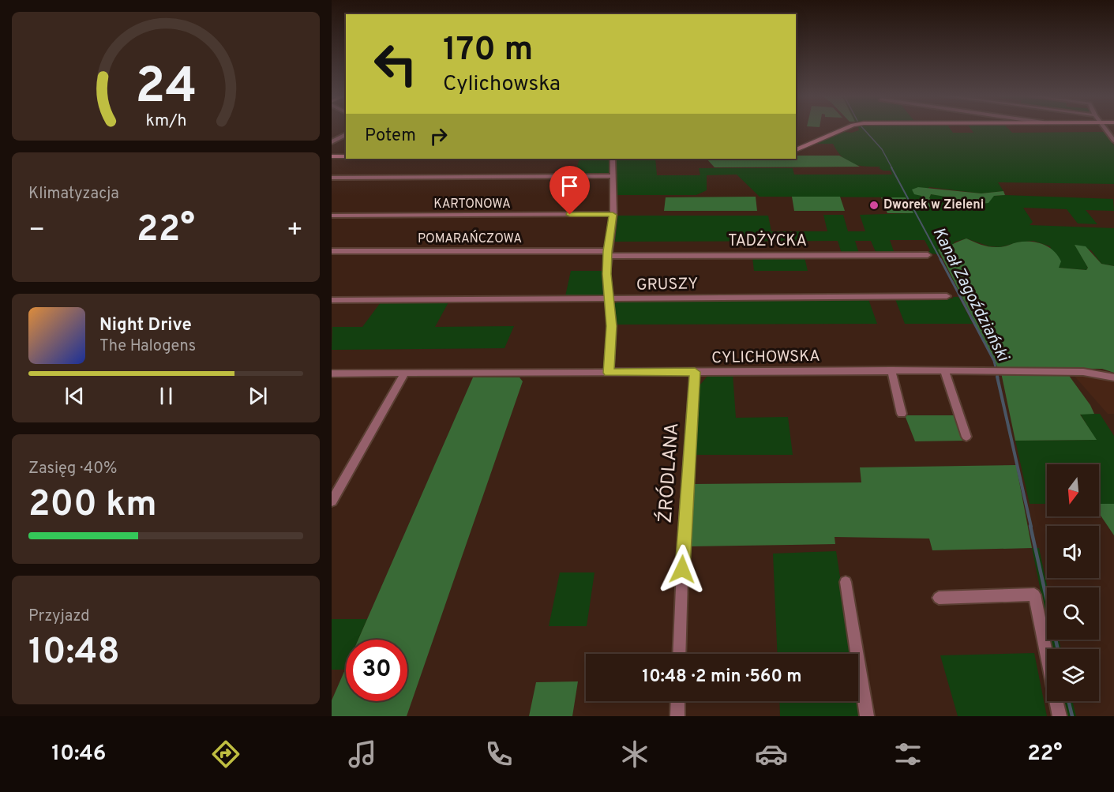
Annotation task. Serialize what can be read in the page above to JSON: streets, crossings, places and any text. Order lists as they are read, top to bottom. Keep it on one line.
{"streets":{"street":["KARTONOWA","POMARAŃCZOWA","TADŻYCKA","GRUSZY","CYLICHOWSKA","ŹRÓDLANA"]},"crossings":[["POMARAŃCZOWA","TADŻYCKA"],["CYLICHOWSKA","ŹRÓDLANA"]],"water":["Kanał Zagoździański"],"places":["Dworek w Zieleni"],"north":"bottom","page":{"turn":["170 m","Cylichowska"],"then":"Potem","tile":["Klimatyzacja",["Zasięg · 40%","200 km"],["Przyjazd","10:48"]],"heat":["−","22°","+"],"song":["Night Drive","The Halogens"],"limit":"30","trip":"10:48 · 2 min · 560 m","tabs":["10:46","22°"],"gauge":["24","km/h"]}}
